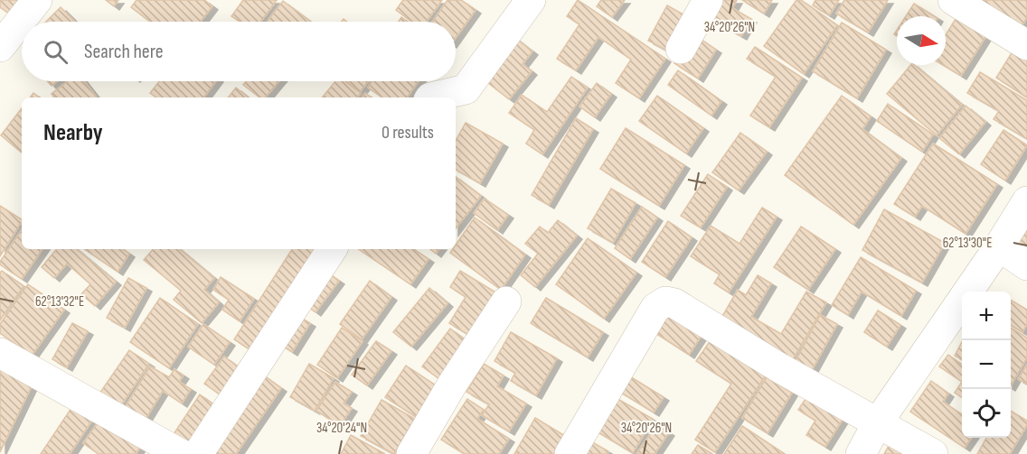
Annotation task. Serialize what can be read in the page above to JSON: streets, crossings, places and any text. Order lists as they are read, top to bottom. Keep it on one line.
{"north":"right","page":{"search":"Search here","heading":["Nearby","0 results"],"map_buttons":["+","−"]},"coordinates":["34°20'26\"N","62°13'30\"E","62°13'32\"E","34°20'24\"N"]}
